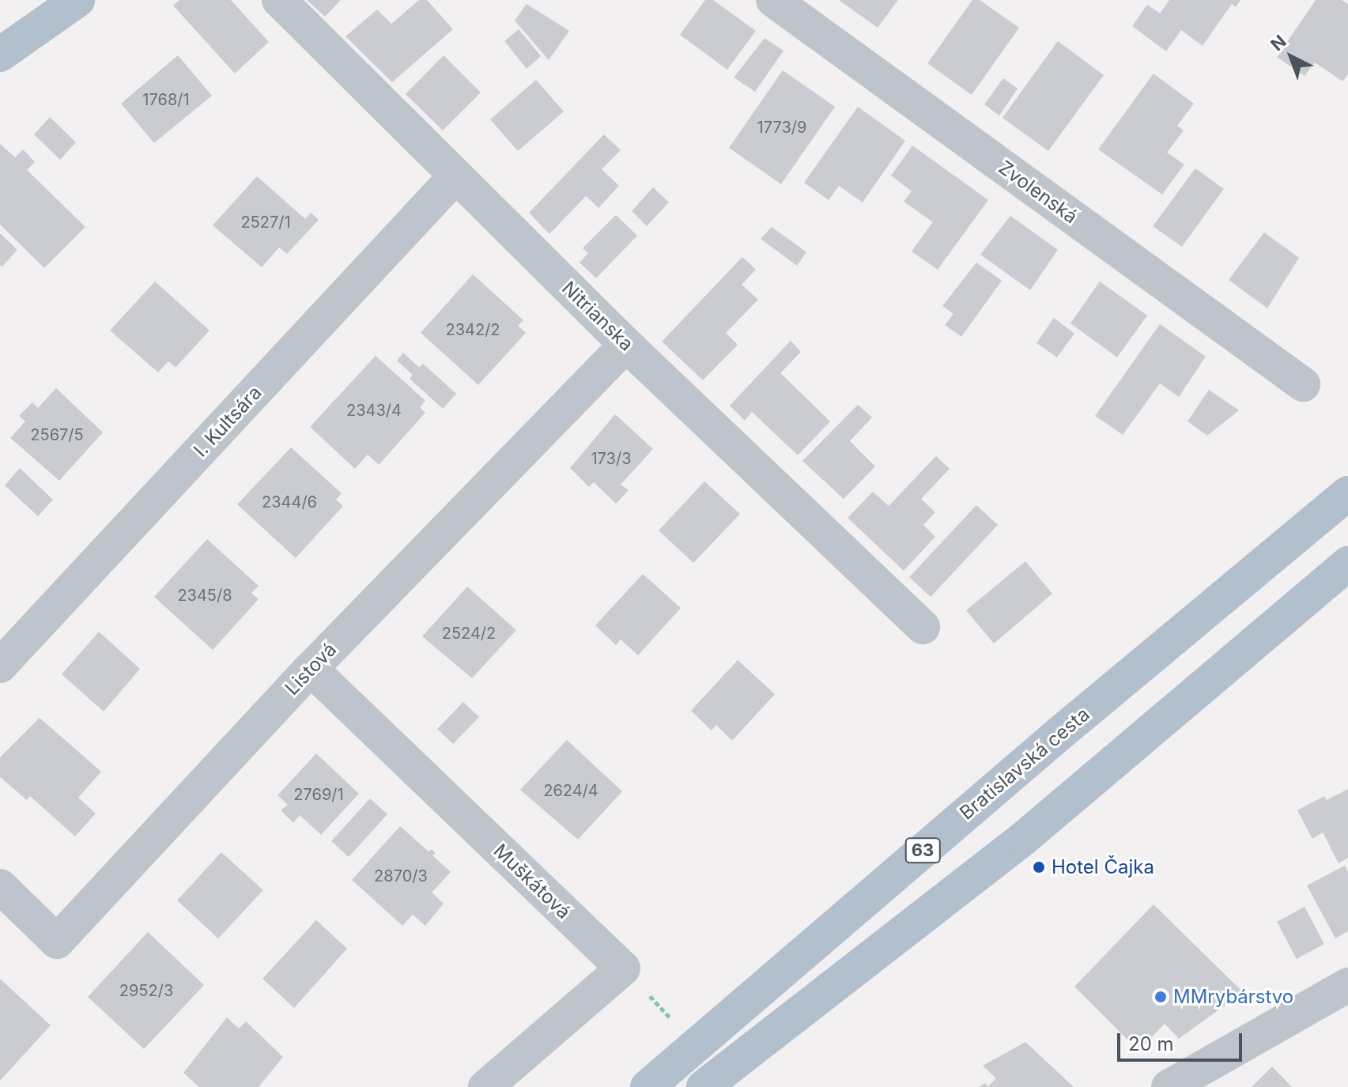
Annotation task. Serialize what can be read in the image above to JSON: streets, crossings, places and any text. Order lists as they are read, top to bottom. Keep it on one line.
{"streets":{"main road":["Bratislavská cesta","63"],"street":["Zvolenská","Nitrianska","I. Kultsára","Listová","Muškátová"]},"crossings":[["Nitrianska","I. Kultsára"],["Nitrianska","Listová"],["Listová","Muškátová"]],"places":["Hotel Čajka","MMrybárstvo"],"house_numbers":["1768/1","1773/9","2527/1","2342/2","2343/4","2567/5","173/3","2344/6","2345/8","2524/2","2624/4","2769/1","2870/3","2952/3"],"scale_bar":"20 m","north":"top left"}
